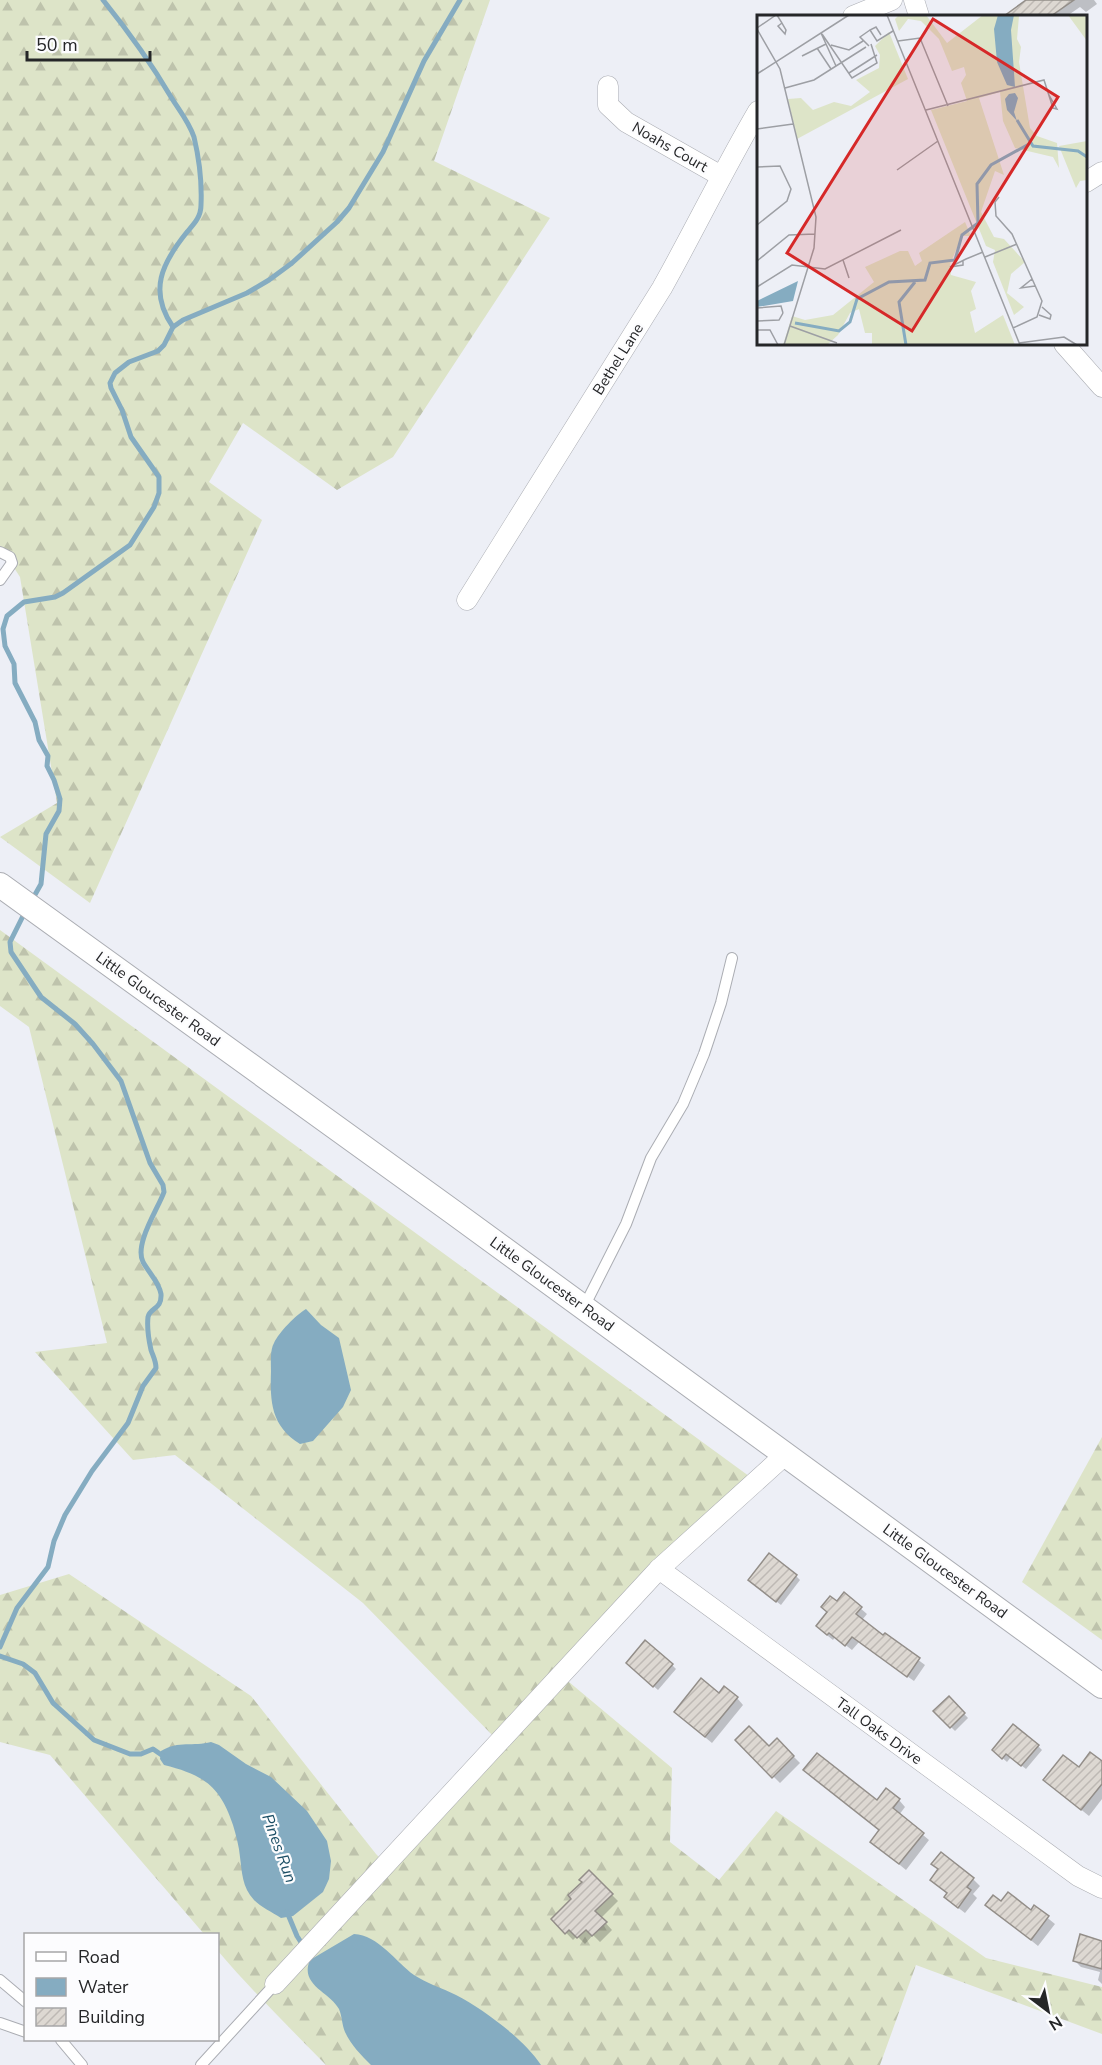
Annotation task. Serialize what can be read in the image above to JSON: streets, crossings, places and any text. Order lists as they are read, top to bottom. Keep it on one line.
{"streets":{"street":["Noahs Court","Bethel Lane","Little Gloucester Road","Tall Oaks Drive"]},"crossings":[["Noahs Court","Bethel Lane"]],"water":["Pines Run"],"legend":["Road","Water","Building"],"scale_bar":"50 m","north":"bottom right"}
